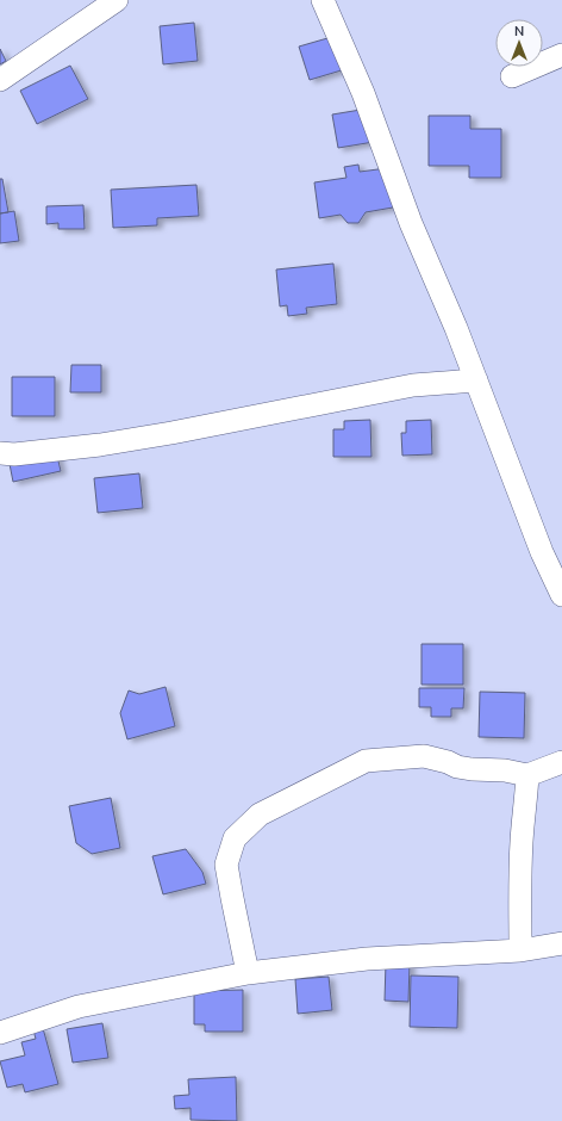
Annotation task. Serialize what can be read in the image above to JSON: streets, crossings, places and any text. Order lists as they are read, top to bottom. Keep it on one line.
{"north":"top"}
